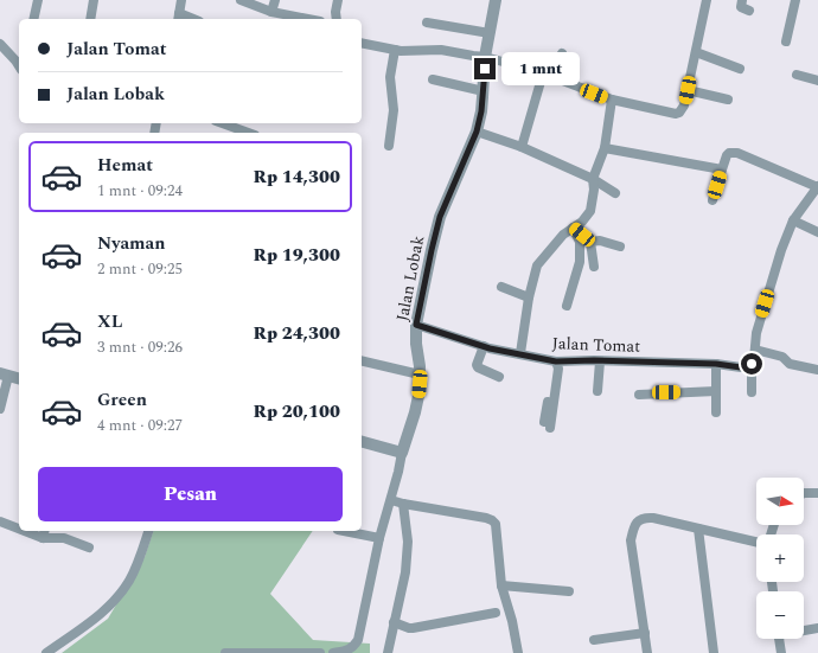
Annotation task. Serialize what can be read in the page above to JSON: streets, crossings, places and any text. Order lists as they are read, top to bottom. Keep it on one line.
{"streets":{"street":["Jalan Lobak","Jalan Tomat"]},"crossings":[["Jalan Lobak","Jalan Tomat"]],"north":"right","page":{"banner":["Jalan Tomat","Jalan Lobak"],"bubble":"1 mnt","list":[{"name":"Hemat","note":"1 mnt · 09:24","value":"Rp 14,300"},{"name":"Nyaman","note":"2 mnt · 09:25","value":"Rp 19,300"},{"name":"XL","note":"3 mnt · 09:26","value":"Rp 24,300"},{"name":"Green","note":"4 mnt · 09:27","value":"Rp 20,100"}],"buttons":"Pesan","map_buttons":["+","−"]}}
